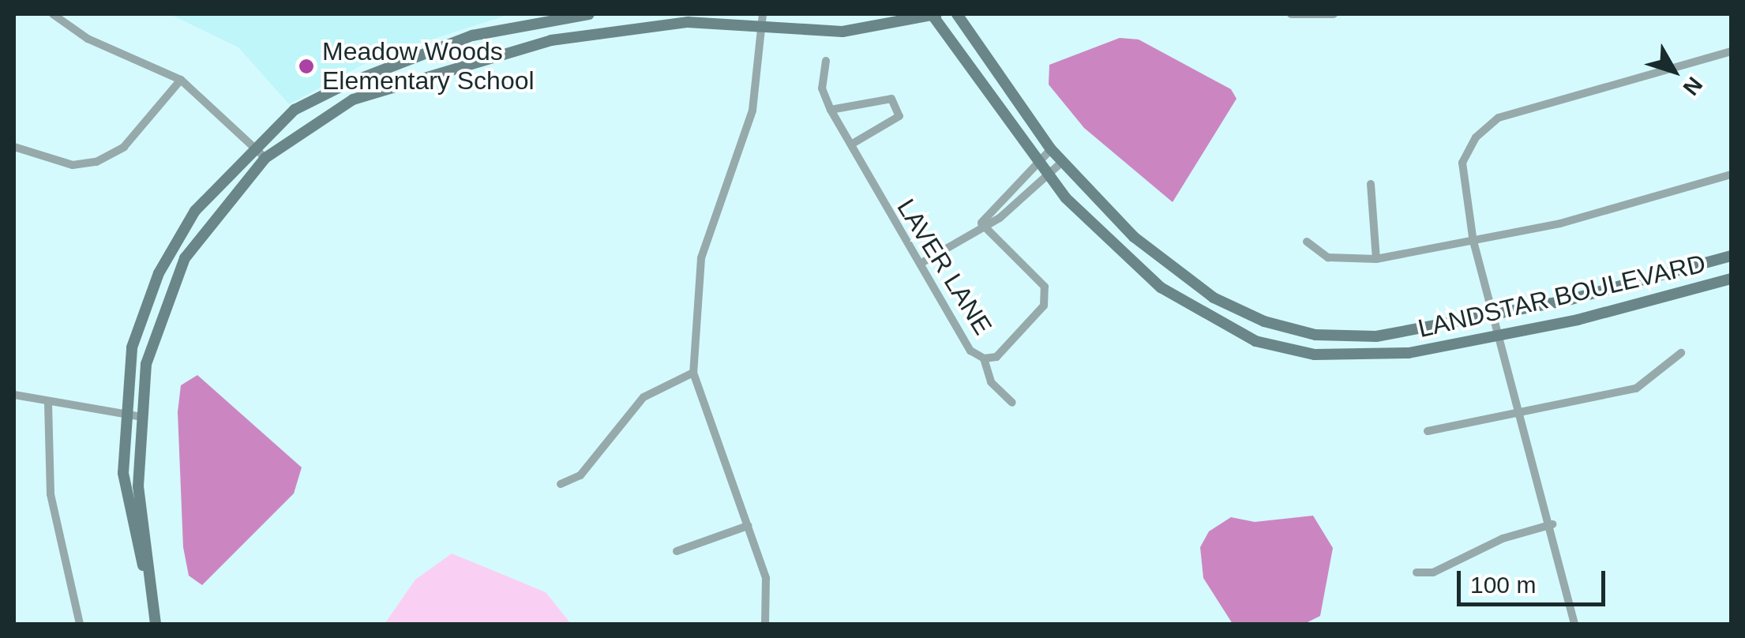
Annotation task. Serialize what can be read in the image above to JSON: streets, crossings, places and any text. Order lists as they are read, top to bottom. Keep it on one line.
{"streets":{"street":["LAVER LANE","LANDSTAR BOULEVARD"]},"places":["Meadow Woods Elementary School"],"scale_bar":"100 m","north":"bottom right"}
